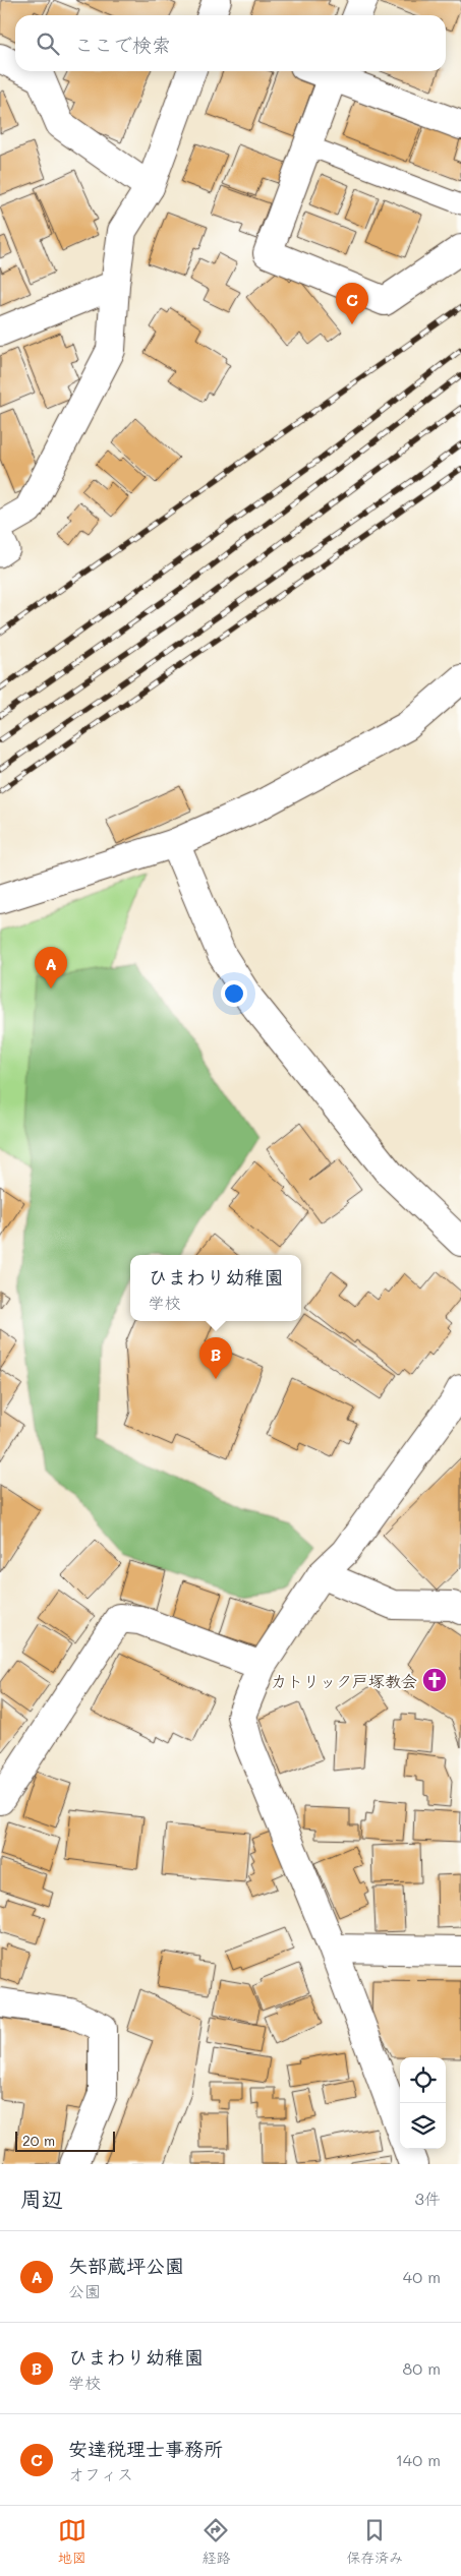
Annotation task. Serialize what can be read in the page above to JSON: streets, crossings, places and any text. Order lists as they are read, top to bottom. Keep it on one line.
{"places":{"church":["カトリック戸塚教会"]},"scale_bar":"20 m","page":{"search":"ここで検索","pins":["C","A","B"],"popup":["ひまわり幼稚園","学校"],"scale":"20 m","heading":["周辺","3件"],"list":[{"mark":"A","name":"矢部蔵坪公園","note":"公園","value":"40 m"},{"mark":"B","name":"ひまわり幼稚園","note":"学校","value":"80 m"},{"mark":"C","name":"安達税理士事務所","note":"オフィス","value":"140 m"}],"nav":["地図","経路","保存済み"]}}
